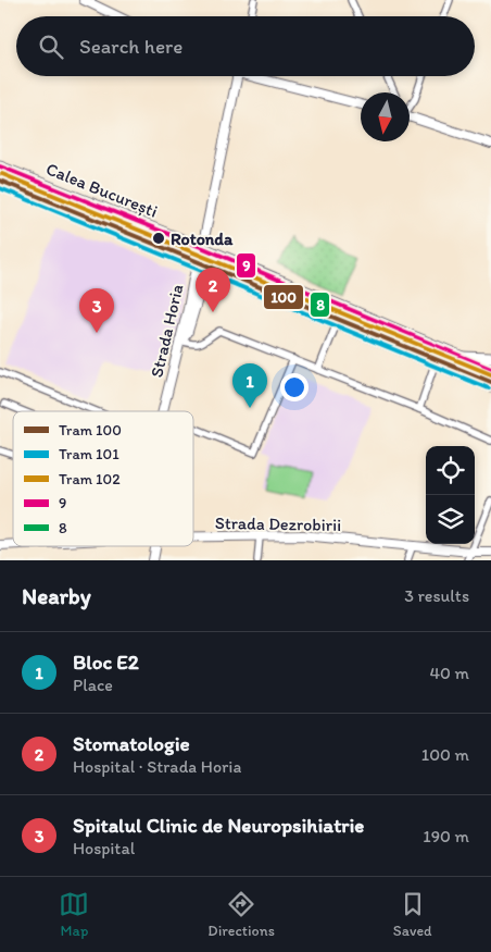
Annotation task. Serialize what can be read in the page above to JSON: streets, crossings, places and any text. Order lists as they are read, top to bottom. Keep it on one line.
{"streets":{"main road":["Calea București"],"street":["Strada Horia","Strada Dezrobirii"]},"crossings":[["Calea București","Strada Horia"]],"places":["Rotonda"],"lines":["transit line 9","tram line 102","transit line 8","tram line 100","tram line 101"],"legend":["Tram 100","Tram 101","Tram 102","9","8"],"north":"bottom","page":{"search":"Search here","pins":["2","3","1"],"heading":["Nearby","3 results"],"list":[{"mark":"1","name":"Bloc E2","note":"Place","value":"40 m"},{"mark":"2","name":"Stomatologie","note":"Hospital · Strada Horia","value":"100 m"},{"mark":"3","name":"Spitalul Clinic de Neuropsihiatrie","note":"Hospital","value":"190 m"}],"nav":["Map","Directions","Saved"]}}
